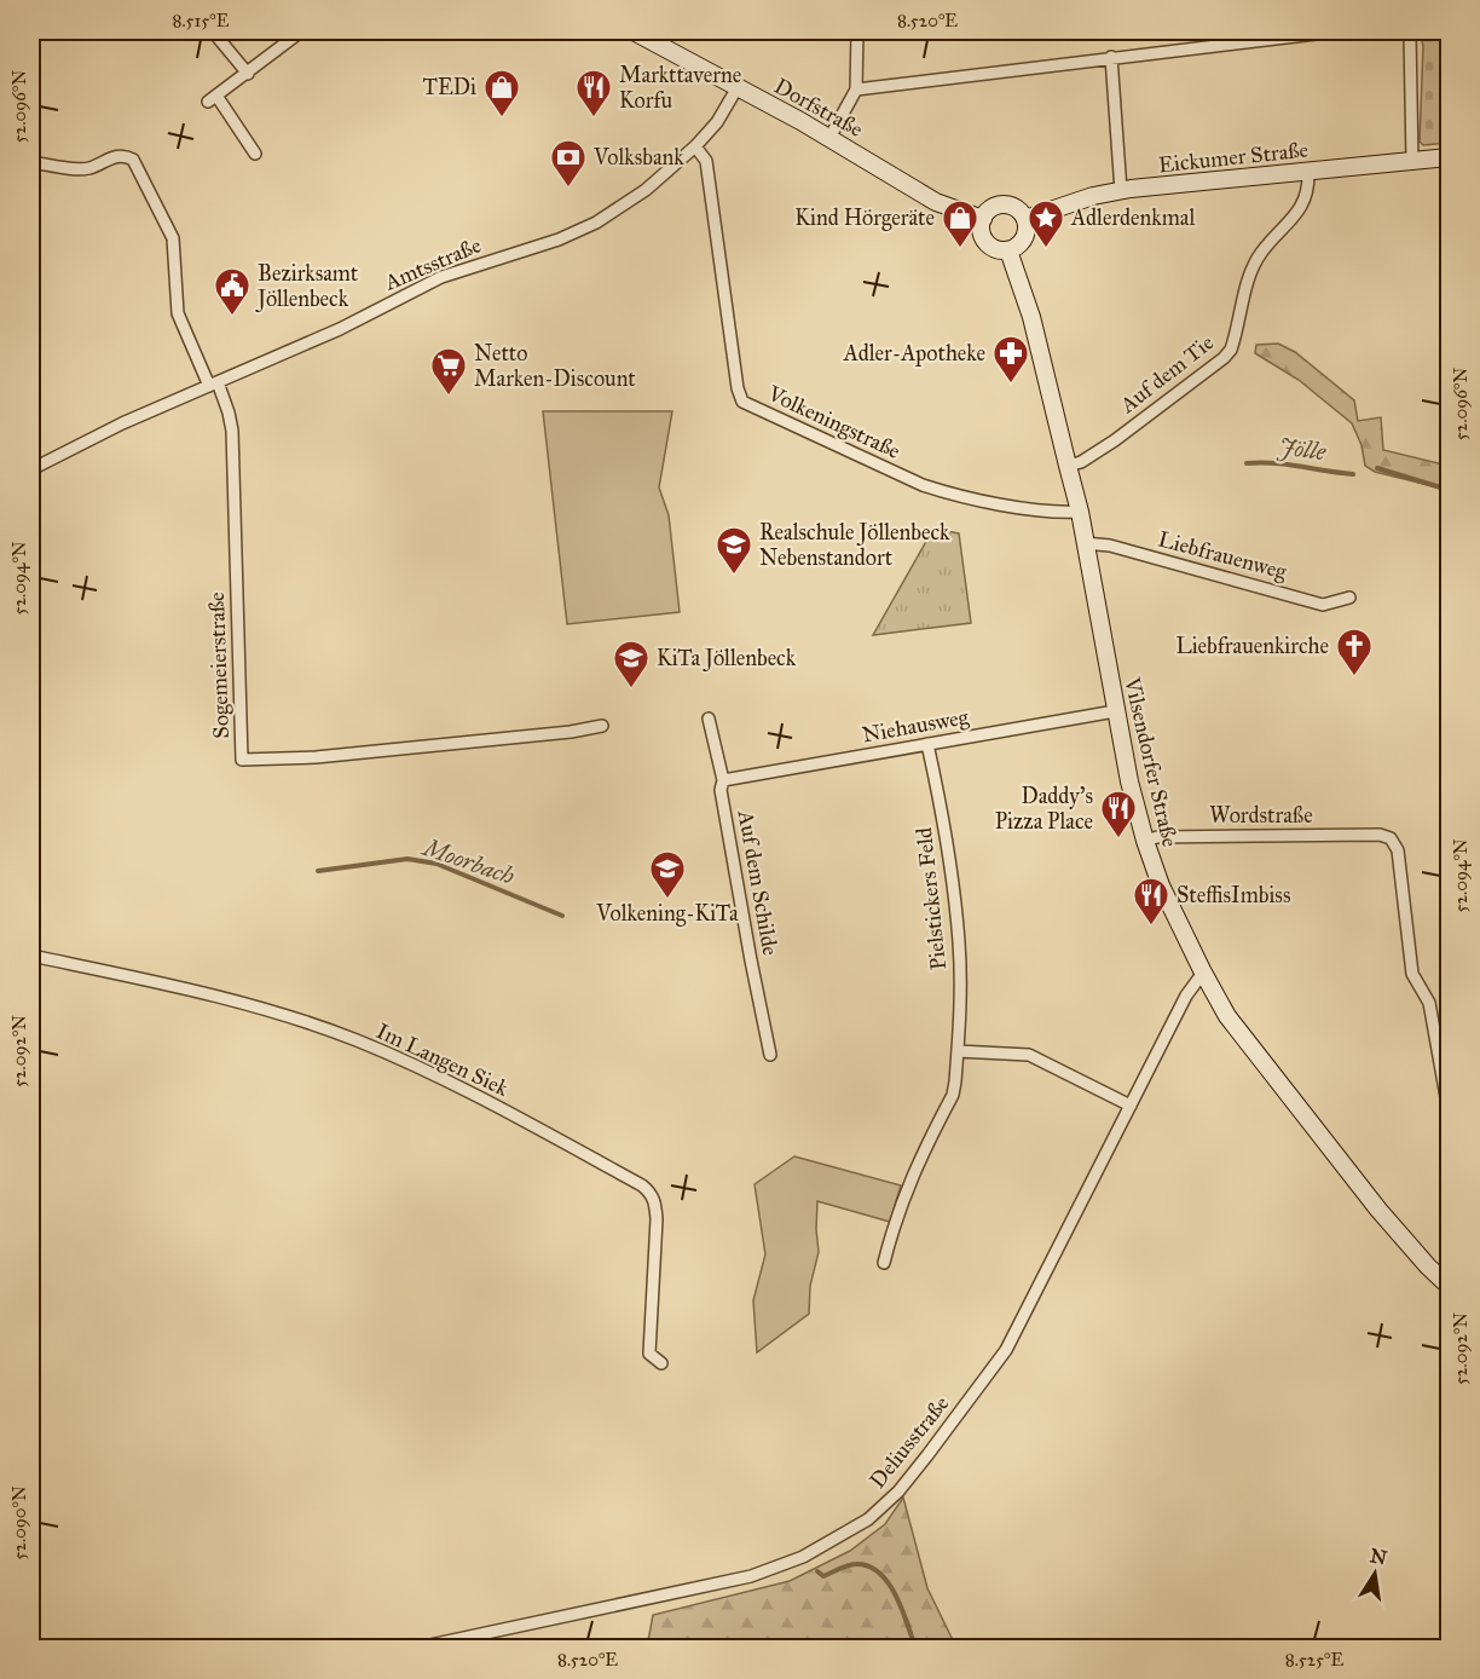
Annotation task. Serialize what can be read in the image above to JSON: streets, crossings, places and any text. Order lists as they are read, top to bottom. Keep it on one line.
{"streets":{"main road":["Dorfstraße","Eickumer Straße","Vilsendorfer Straße"],"street":["Amtsstraße","Auf dem Tie","Volkeningstraße","Liebfrauenweg","Sogemeierstraße","Niehausweg","Wordstraße","Auf dem Schilde","Pielstickers Feld","Im Langen Siek","Deliusstraße"]},"crossings":[["Dorfstraße","Eickumer Straße"],["Dorfstraße","Amtsstraße"],["Dorfstraße","Vilsendorfer Straße"],["Eickumer Straße","Auf dem Tie"],["Eickumer Straße","Vilsendorfer Straße"],["Amtsstraße","Volkeningstraße"],["Amtsstraße","Sogemeierstraße"],["Auf dem Tie","Vilsendorfer Straße"],["Volkeningstraße","Vilsendorfer Straße"],["Liebfrauenweg","Vilsendorfer Straße"],["Niehausweg","Vilsendorfer Straße"],["Niehausweg","Auf dem Schilde"],["Niehausweg","Pielstickers Feld"],["Vilsendorfer Straße","Wordstraße"],["Vilsendorfer Straße","Deliusstraße"]],"water":["Jölle","Moorbach"],"places":{"shop":["TEDi","Kind Hörgeräte"],"restaurant":["Markttaverne Korfu","Daddy's Pizza Place","SteffisImbiss"],"bank":["Volksbank"],"place":["Adlerdenkmal"],"public building":["Bezirksamt Jöllenbeck"],"pharmacy":["Adler-Apotheke"],"supermarket":["Netto Marken-Discount"],"school or university":["Realschule Jöllenbeck Nebenstandort","KiTa Jöllenbeck","Volkening-KiTa"],"church":["Liebfrauenkirche"]},"north":"top","coordinates":["8.515°E","8.520°E","52.096°N","52.094°N","52.092°N","52.090°N","8.525°E"]}
